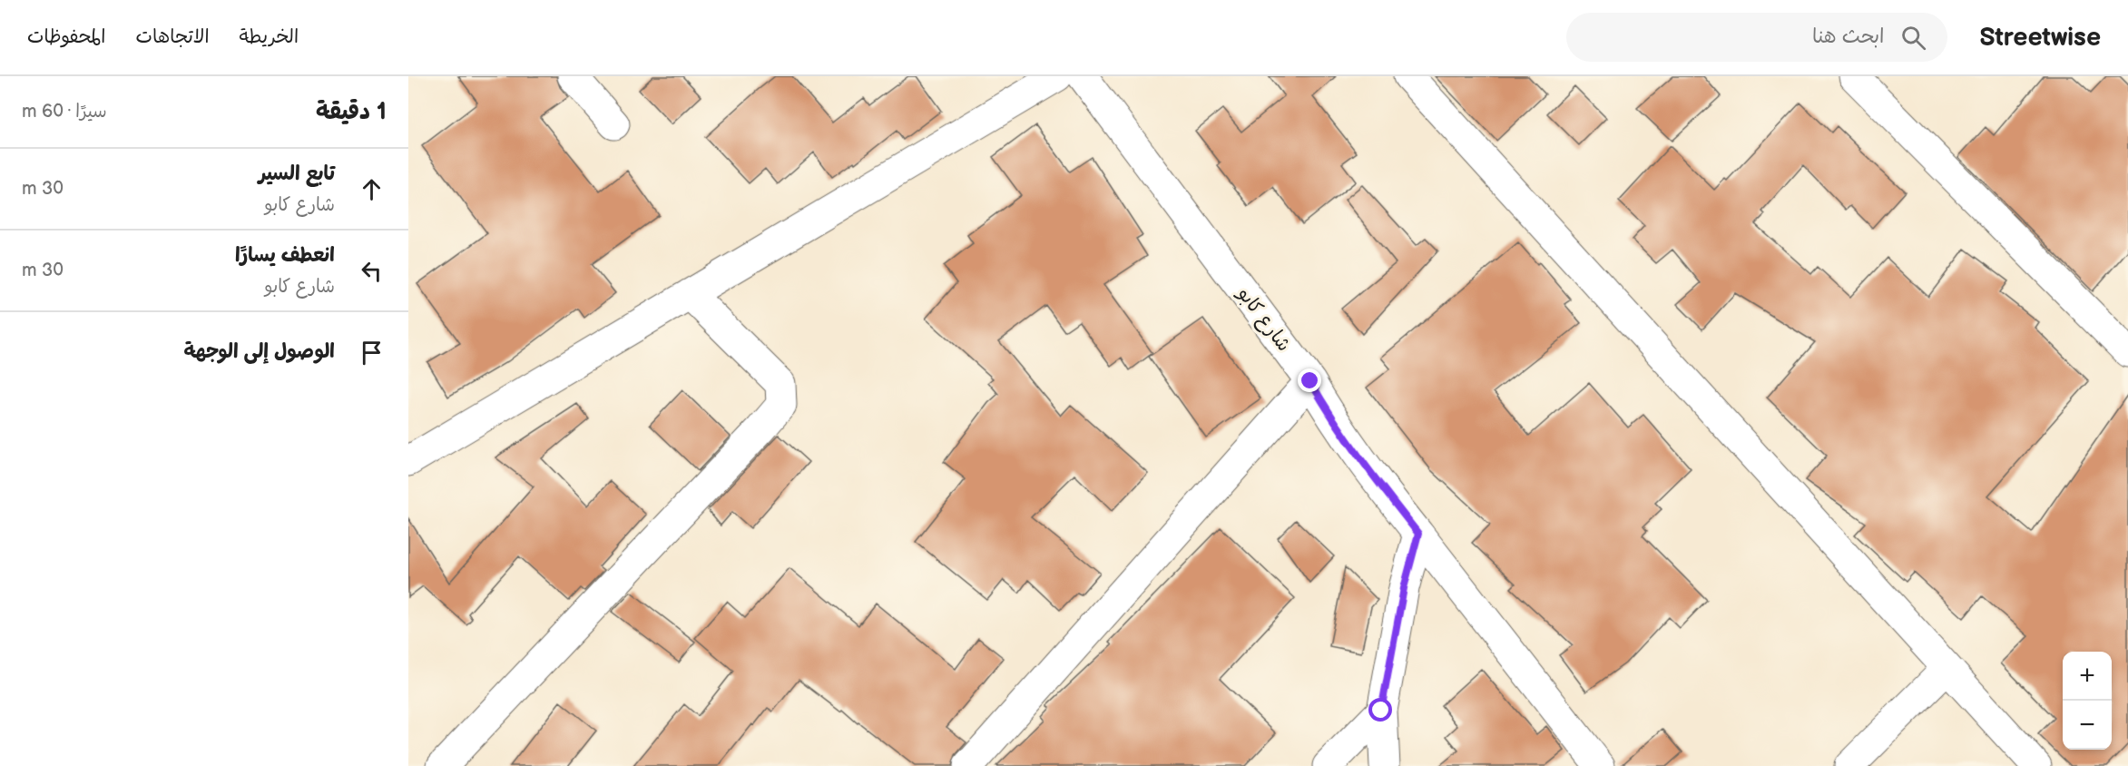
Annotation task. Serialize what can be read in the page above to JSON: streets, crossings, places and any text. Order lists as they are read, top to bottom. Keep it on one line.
{"streets":{"street":["شارع كابو"]},"page":{"header":"Streetwise","search":"ابحث هنا","nav":["الخريطة","الاتجاهات","المحفوظات"],"heading":["1 دقيقة","سيرًا · 60 m"],"list":[["تابع السير","شارع كابو","30 m"],["انعطف يسارًا","شارع كابو","30 m"],"الوصول إلى الوجهة"],"map_buttons":["+","−"]}}
